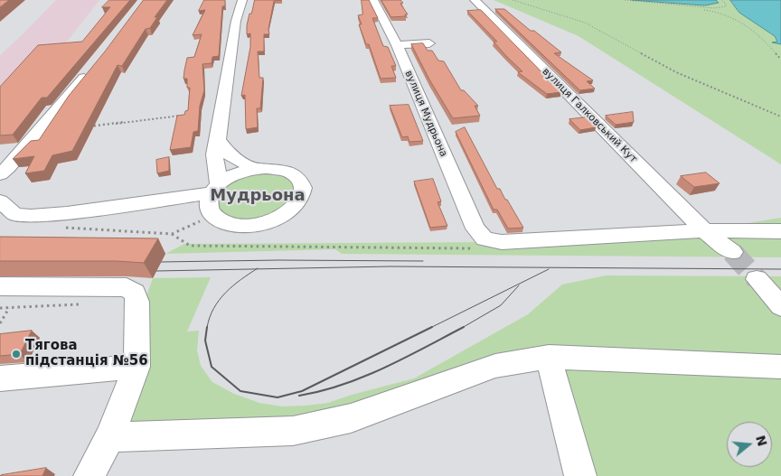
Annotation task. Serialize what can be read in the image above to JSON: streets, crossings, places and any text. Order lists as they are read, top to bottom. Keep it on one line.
{"streets":{"street":["вулиця Мудрьона","вулиця Галковський Кут"]},"districts":["Мудрьона"],"places":["Тягова підстанція №56"],"north":"right"}
